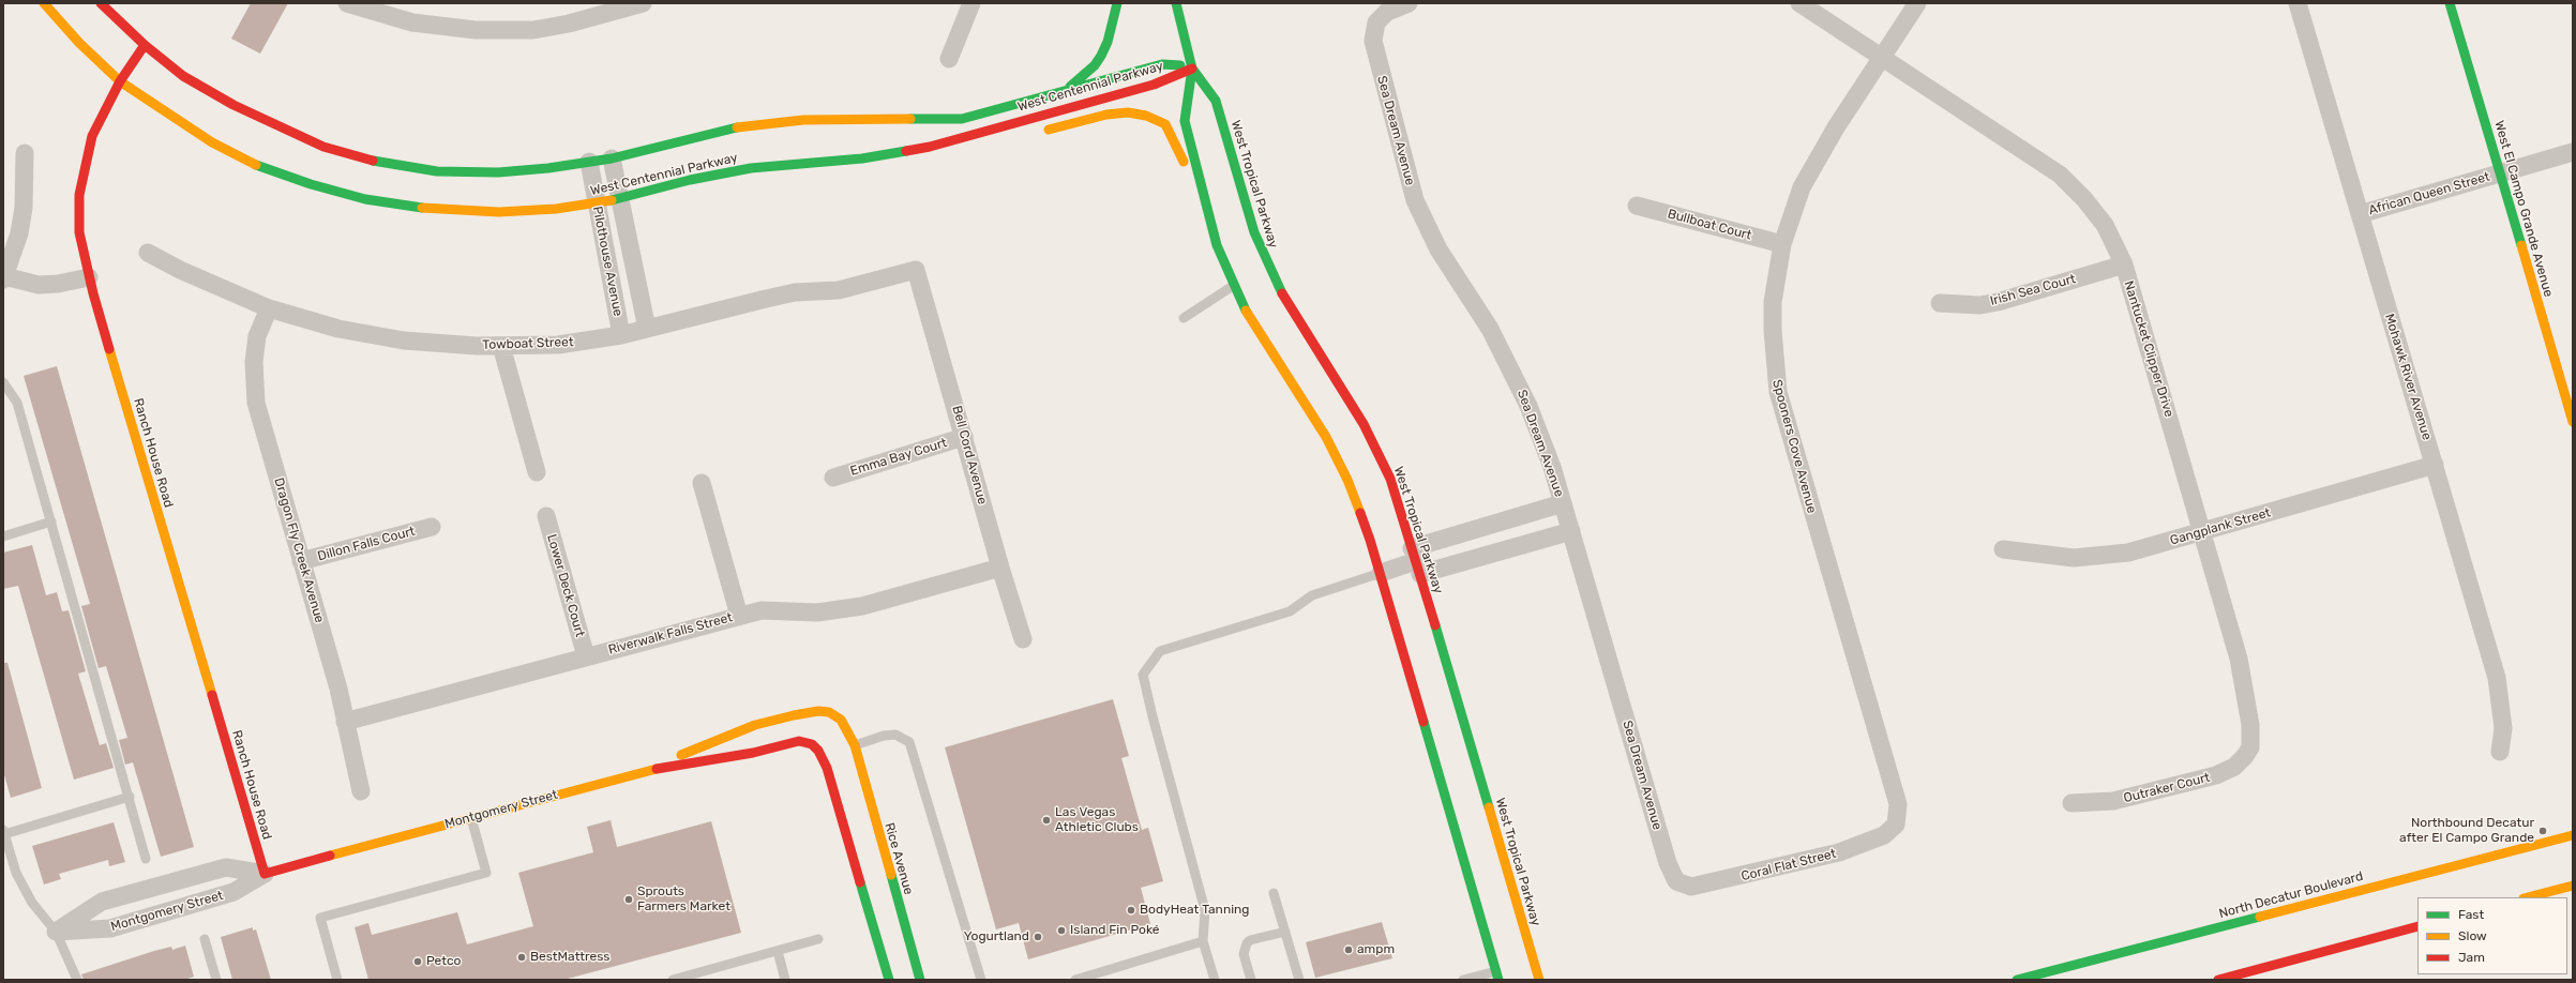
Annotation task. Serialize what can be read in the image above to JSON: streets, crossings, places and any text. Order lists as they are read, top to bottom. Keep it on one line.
{"streets":{"main road":["West Centennial Parkway","West Tropical Parkway","West El Campo Grande Avenue","Ranch House Road","Montgomery Street","Rice Avenue","North Decatur Boulevard"],"street":["Sea Dream Avenue","African Queen Street","Bullboat Court","Pilothouse Avenue","Irish Sea Court","Towboat Street","Nantucket Clipper Drive","Mohawk River Avenue","Spooners Cove Avenue","Bell Cord Avenue","Emma Bay Court","Gangplank Street","Dillon Falls Court","Dragon Fly Creek Avenue","Lower Deck Court","Riverwalk Falls Street","Outraker Court","Coral Flat Street"]},"crossings":[["West Centennial Parkway","West Tropical Parkway"],["West Centennial Parkway","Pilothouse Avenue"],["West Centennial Parkway","Ranch House Road"],["Sea Dream Avenue","Coral Flat Street"],["African Queen Street","West El Campo Grande Avenue"],["African Queen Street","Mohawk River Avenue"],["Bullboat Court","Spooners Cove Avenue"],["Pilothouse Avenue","Towboat Street"],["Irish Sea Court","Nantucket Clipper Drive"],["Towboat Street","Bell Cord Avenue"],["Towboat Street","Dragon Fly Creek Avenue"],["Nantucket Clipper Drive","Spooners Cove Avenue"],["Nantucket Clipper Drive","Gangplank Street"],["Nantucket Clipper Drive","Outraker Court"],["Mohawk River Avenue","Gangplank Street"],["Spooners Cove Avenue","Coral Flat Street"],["Ranch House Road","Montgomery Street"],["Bell Cord Avenue","Emma Bay Court"],["Bell Cord Avenue","Riverwalk Falls Street"],["Dillon Falls Court","Dragon Fly Creek Avenue"],["Dragon Fly Creek Avenue","Riverwalk Falls Street"],["Lower Deck Court","Riverwalk Falls Street"],["Montgomery Street","Rice Avenue"]],"places":["Las Vegas Athletic Clubs","Northbound Decatur after El Campo Grande","Sprouts Farmers Market","BodyHeat Tanning","Island Fin Poké","Yogurtland","ampm","BestMattress","Petco"],"legend":["Fast","Slow","Jam"]}
